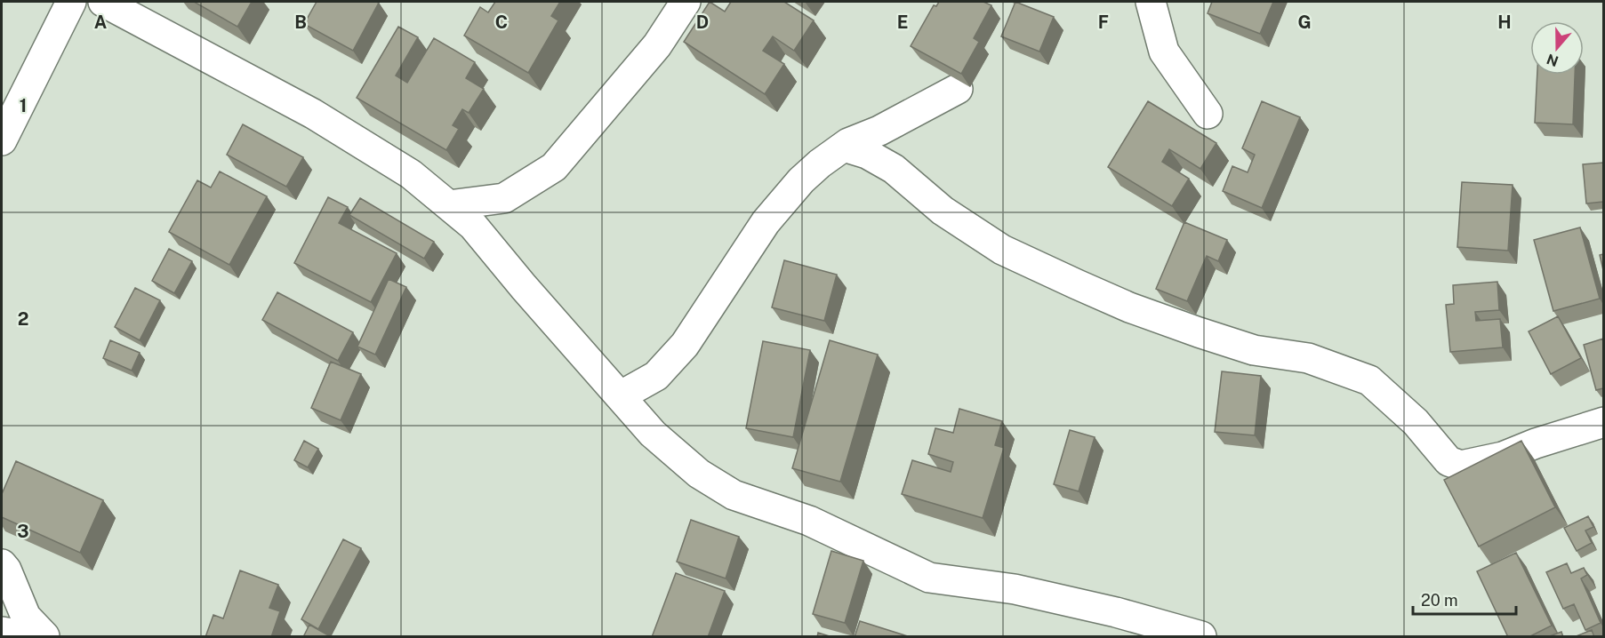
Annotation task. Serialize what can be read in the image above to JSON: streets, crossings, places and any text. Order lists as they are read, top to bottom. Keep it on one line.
{"scale_bar":"20 m","north":"bottom","grid":{"columns":["A","B","C","D","E","F","G","H"],"rows":["1","2","3"]}}
